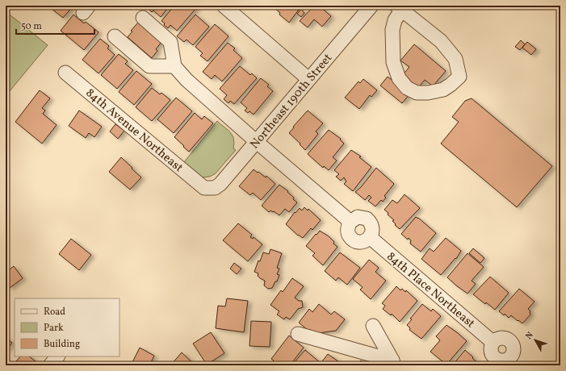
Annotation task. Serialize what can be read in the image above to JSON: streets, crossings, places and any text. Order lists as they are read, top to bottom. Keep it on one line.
{"streets":{"street":["Northeast 190th Street","84th Avenue Northeast","84th Place Northeast"]},"crossings":[["Northeast 190th Street","84th Avenue Northeast"],["Northeast 190th Street","84th Place Northeast"]],"legend":["Road","Park","Building"],"scale_bar":"50 m","north":"top left"}
